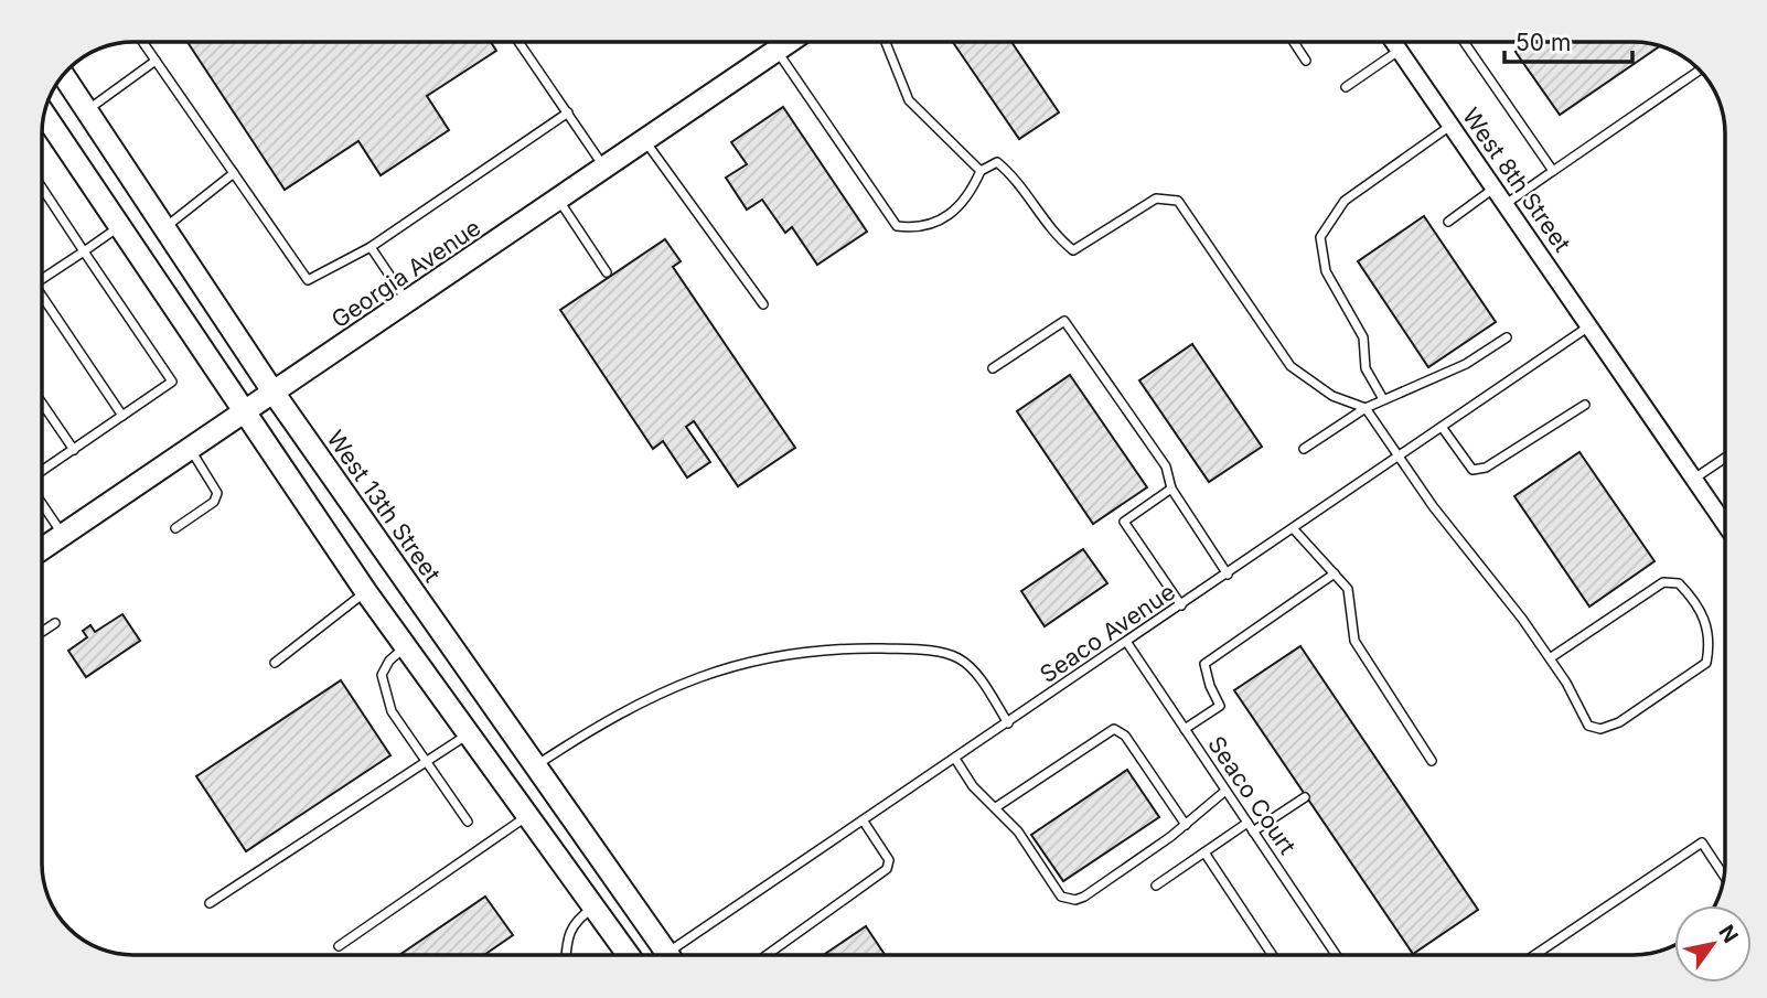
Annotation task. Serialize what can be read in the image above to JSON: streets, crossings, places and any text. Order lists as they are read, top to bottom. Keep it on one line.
{"streets":{"main road":["Georgia Avenue","West 13th Street"],"street":["West 8th Street"],"lane":["Seaco Avenue","Seaco Court"]},"crossings":[["West 8th Street","Seaco Avenue"],["Georgia Avenue","West 13th Street"],["Seaco Avenue","Seaco Court"]],"scale_bar":"50 m","north":"top right"}
